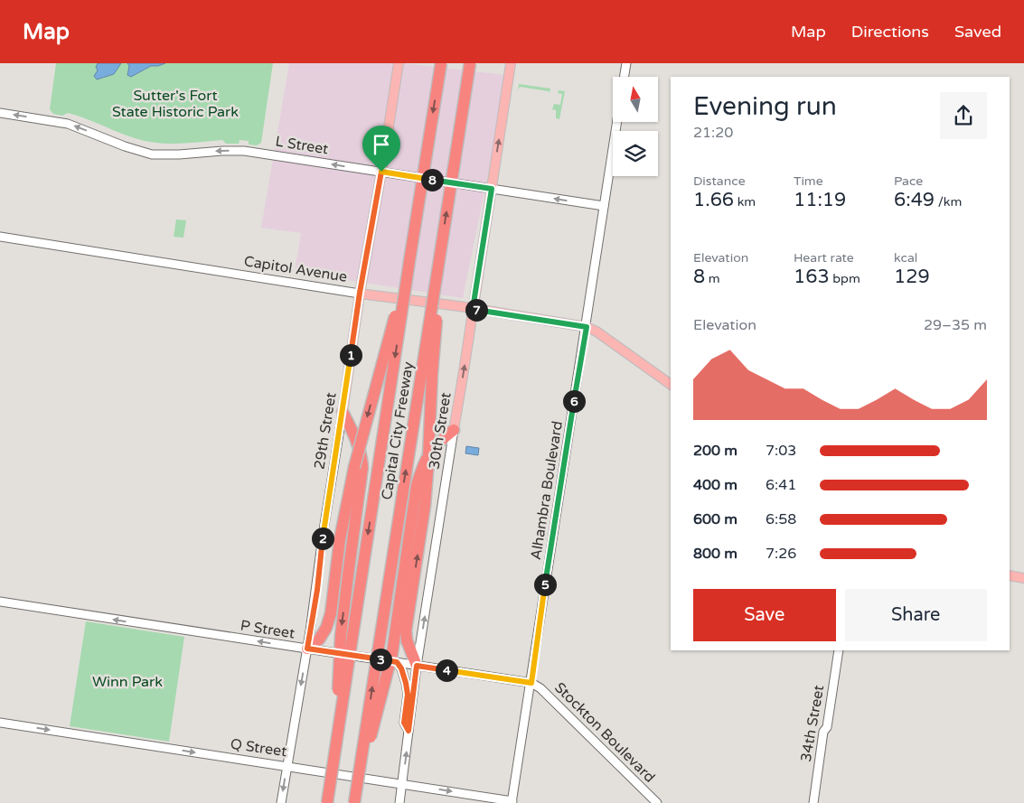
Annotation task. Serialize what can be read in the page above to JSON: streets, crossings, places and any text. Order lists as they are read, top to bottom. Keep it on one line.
{"streets":{"highway":["Capital City Freeway"],"main road":["L Street","Capitol Avenue","29th Street","30th Street","Alhambra Boulevard","P Street","34th Street","Stockton Boulevard","Q Street"]},"crossings":[["L Street","29th Street"],["L Street","30th Street"],["L Street","Alhambra Boulevard"],["Capitol Avenue","29th Street"],["Capitol Avenue","30th Street"],["Capitol Avenue","Alhambra Boulevard"],["29th Street","P Street"],["29th Street","Q Street"],["30th Street","P Street"],["30th Street","Q Street"],["Alhambra Boulevard","P Street"],["Alhambra Boulevard","Stockton Boulevard"],["Alhambra Boulevard","Q Street"],["P Street","Stockton Boulevard"]],"one_way":["L Street","30th Street","P Street","Q Street"],"parks":["Sutter's Fort State Historic Park","Winn Park"],"north":"top","page":{"header":"Map","nav":["Map","Directions","Saved"],"heading":["Evening run","21:20"],"stats":[["Distance","1.66 km"],["Time","11:19"],["Pace","6:49 /km"],["Elevation","8 m"],["Heart rate","163 bpm"],["kcal","129"]],"pins":["8","7","1","6","2","5","3","4"],"chart":["Elevation","29–35 m"],"list":[{"name":"200 m","note":"7:03"},{"name":"400 m","note":"6:41"},{"name":"600 m","note":"6:58"},{"name":"800 m","note":"7:26"}],"buttons":["Save","Share"]}}
